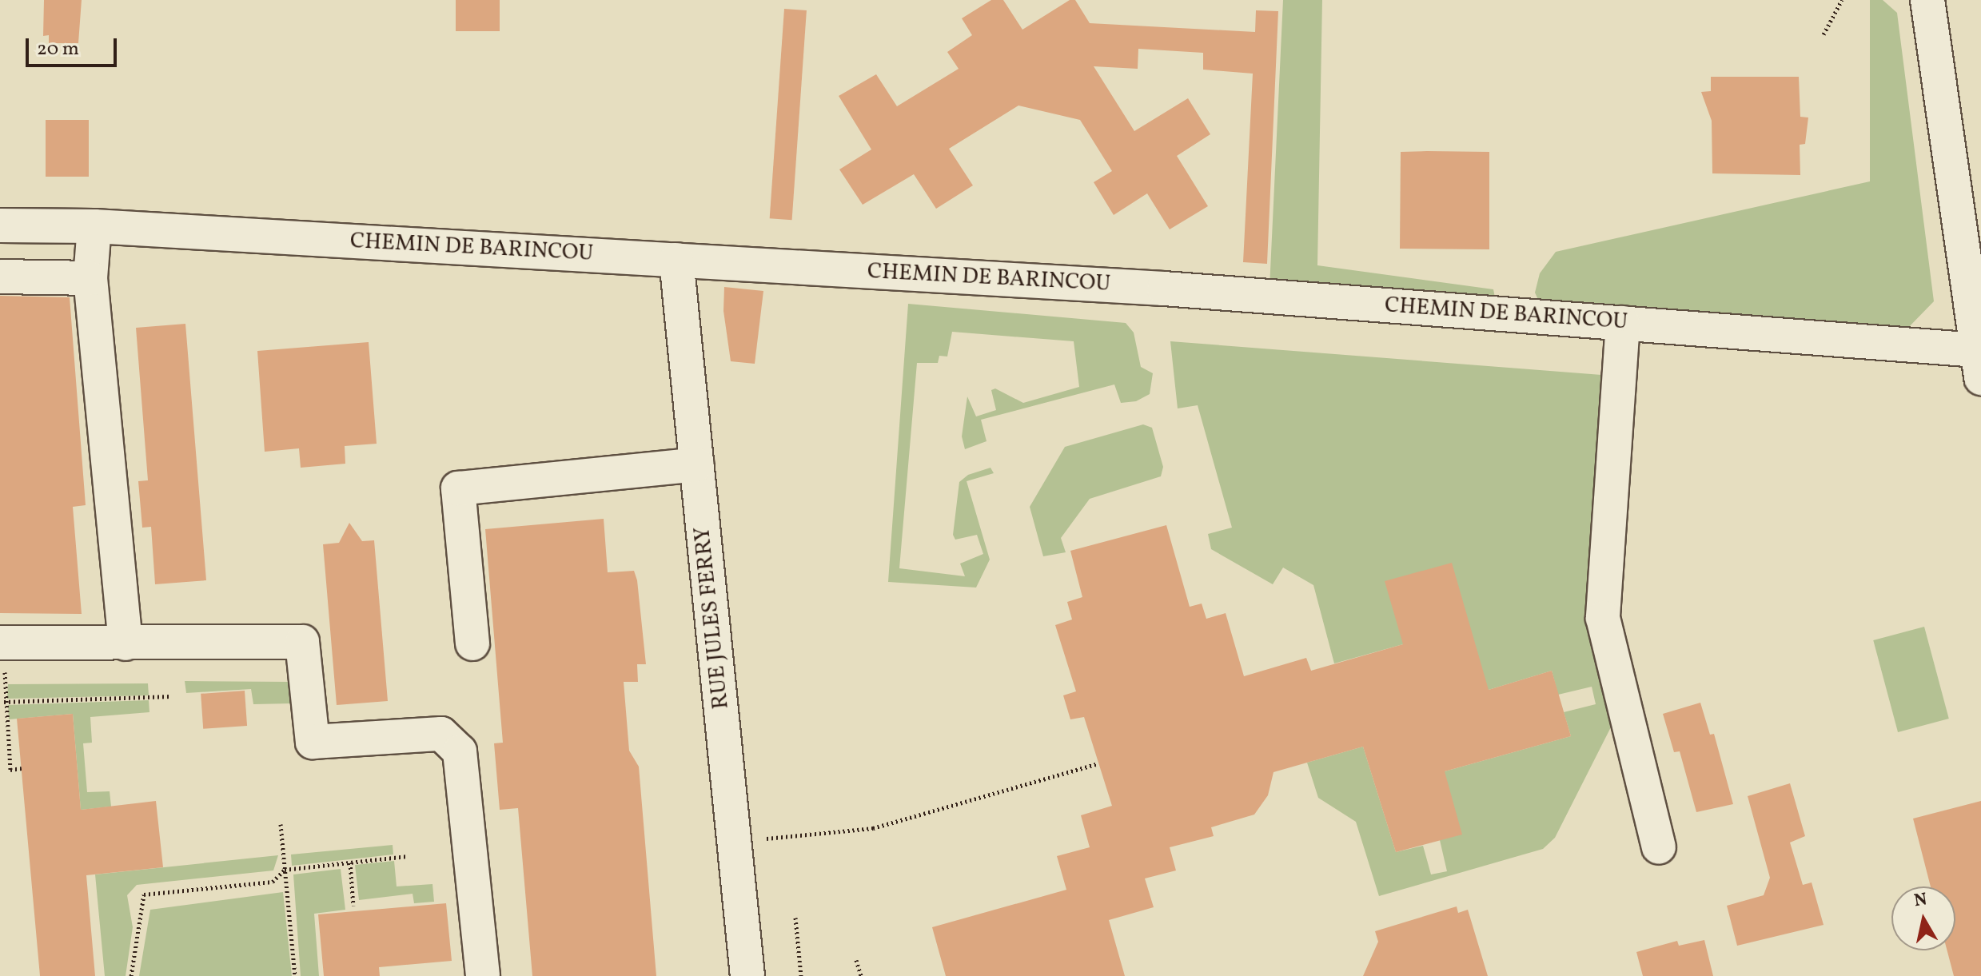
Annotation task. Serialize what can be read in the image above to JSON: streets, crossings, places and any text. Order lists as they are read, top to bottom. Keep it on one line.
{"streets":{"street":["CHEMIN DE BARINCOU","RUE JULES FERRY"]},"crossings":[["CHEMIN DE BARINCOU","RUE JULES FERRY"]],"scale_bar":"20 m","north":"top"}
